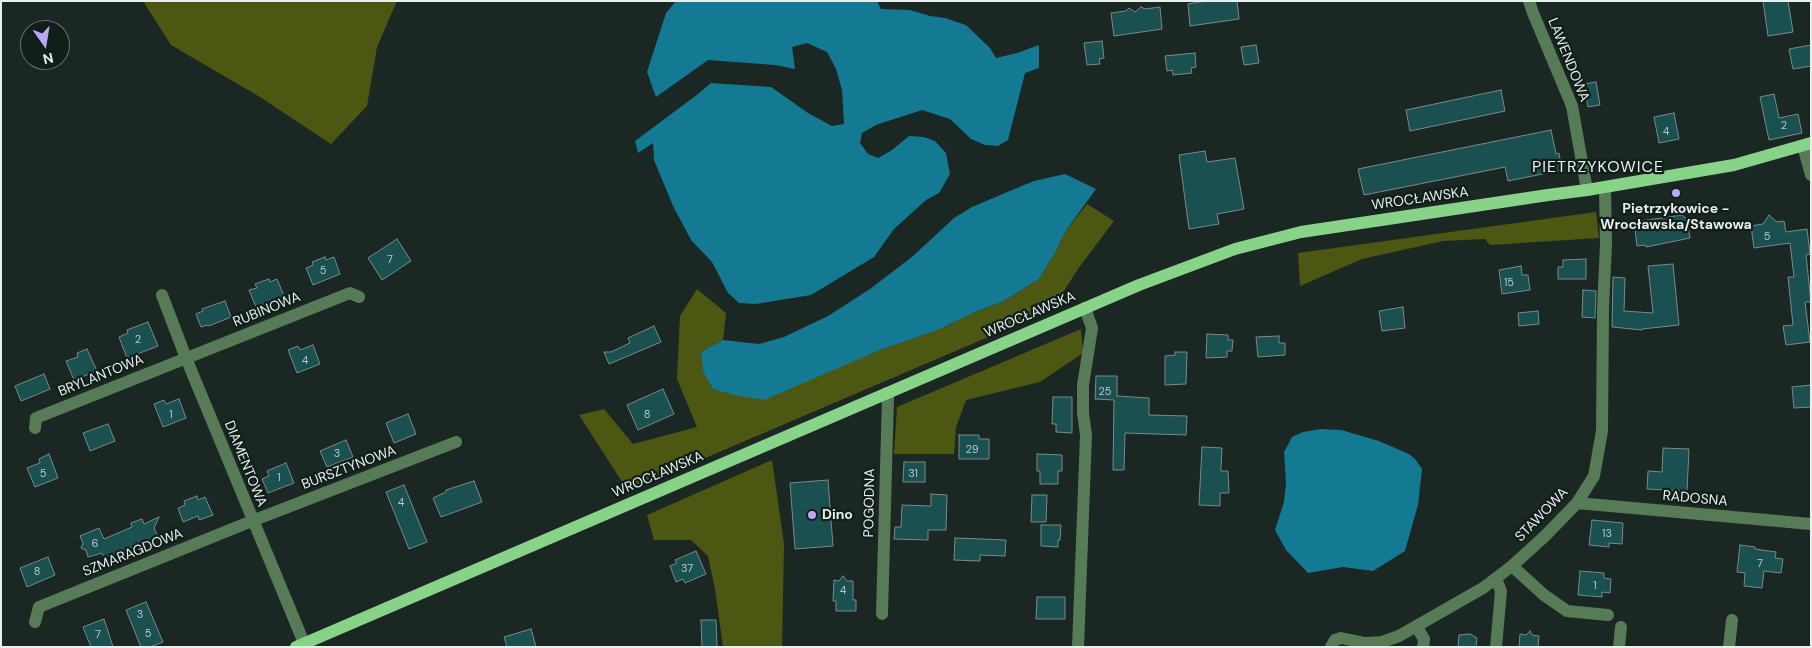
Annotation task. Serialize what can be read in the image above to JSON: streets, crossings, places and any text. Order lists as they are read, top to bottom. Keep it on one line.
{"streets":{"main road":["WROCŁAWSKA"],"street":["LAWENDOWA","RUBINOWA","BRYLANTOWA","DIAMENTOWA","BURSZTYNOWA","RADOSNA","POGODNA","STAWOWA","SZMARAGDOWA"]},"crossings":[["LAWENDOWA","WROCŁAWSKA"],["WROCŁAWSKA","DIAMENTOWA"],["WROCŁAWSKA","POGODNA"],["WROCŁAWSKA","STAWOWA"],["RUBINOWA","BRYLANTOWA"],["RUBINOWA","DIAMENTOWA"],["BRYLANTOWA","DIAMENTOWA"],["DIAMENTOWA","BURSZTYNOWA"],["DIAMENTOWA","SZMARAGDOWA"],["BURSZTYNOWA","SZMARAGDOWA"],["RADOSNA","STAWOWA"]],"districts":["PIETRZYKOWICE"],"places":["Pietrzykowice - Wrocławska/Stawowa","Dino"],"house_numbers":["2","4","5","7","5","15","2","4","25","1","8","29","3","5","31","1","4","13","6","7","37","8","1","4","3","5","7"],"north":"bottom"}
